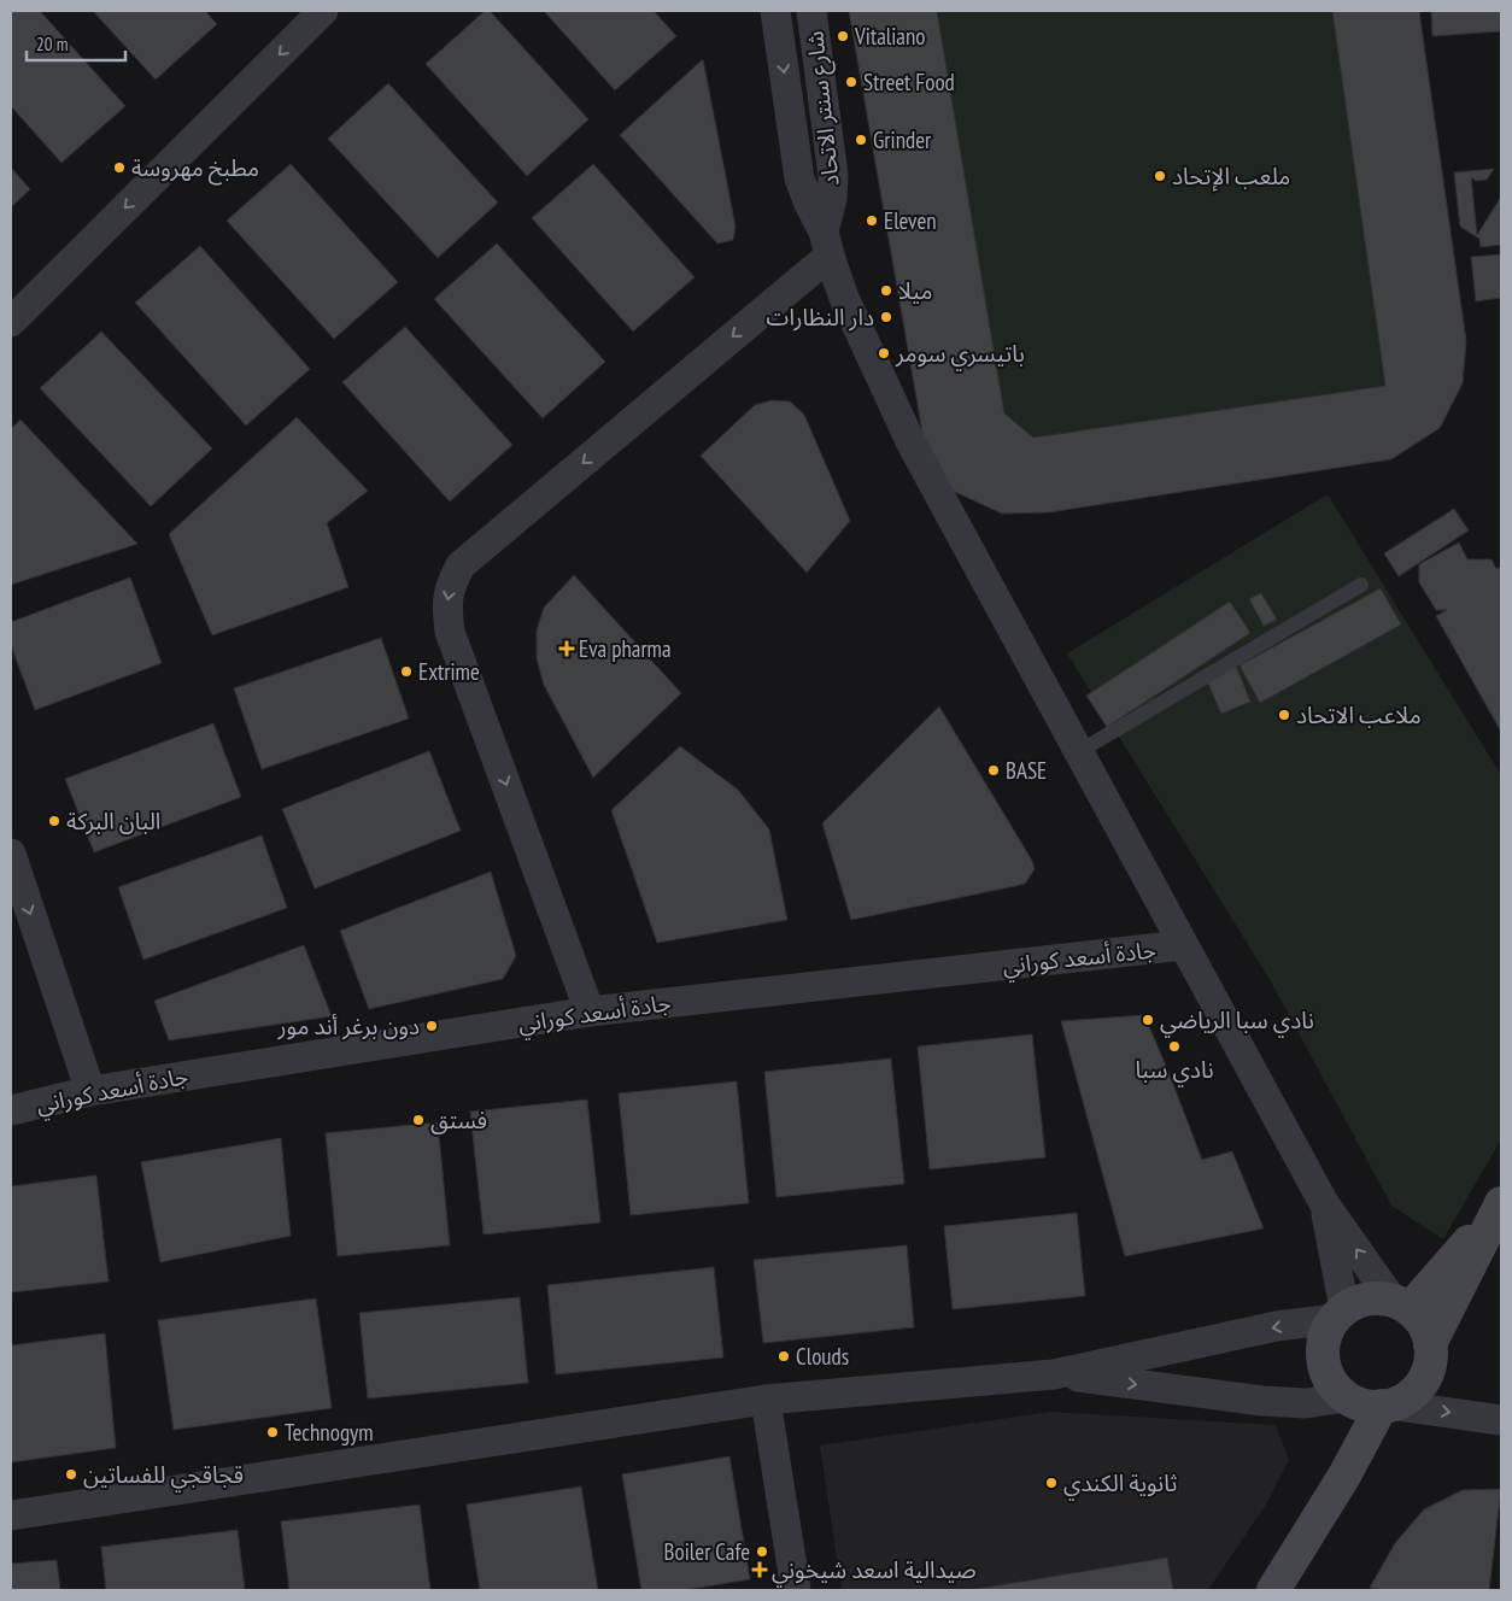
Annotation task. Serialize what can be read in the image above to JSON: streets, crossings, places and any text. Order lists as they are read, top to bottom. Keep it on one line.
{"streets":{"street":["شارع سنتر الاتحاد","جادة أسعد كوراني"]},"places":{"other":["Vitaliano","Street Food","Grinder","مطبخ مهروسة","ملعب الإتحاد","Eleven","ميلا","دار النظارات","باتيسري سومر","Extrime","ملاعب الاتحاد","BASE","البان البركة","نادي سبا الرياضي","دون برغر أند مور","نادي سبا","فستق","Clouds","Technogym","قجاقجي للفساتين","ثانوية الكندي","Boiler Cafe"],"health":["Eva pharma","صيدالية اسعد شيخوني"]},"scale_bar":"20 m"}
